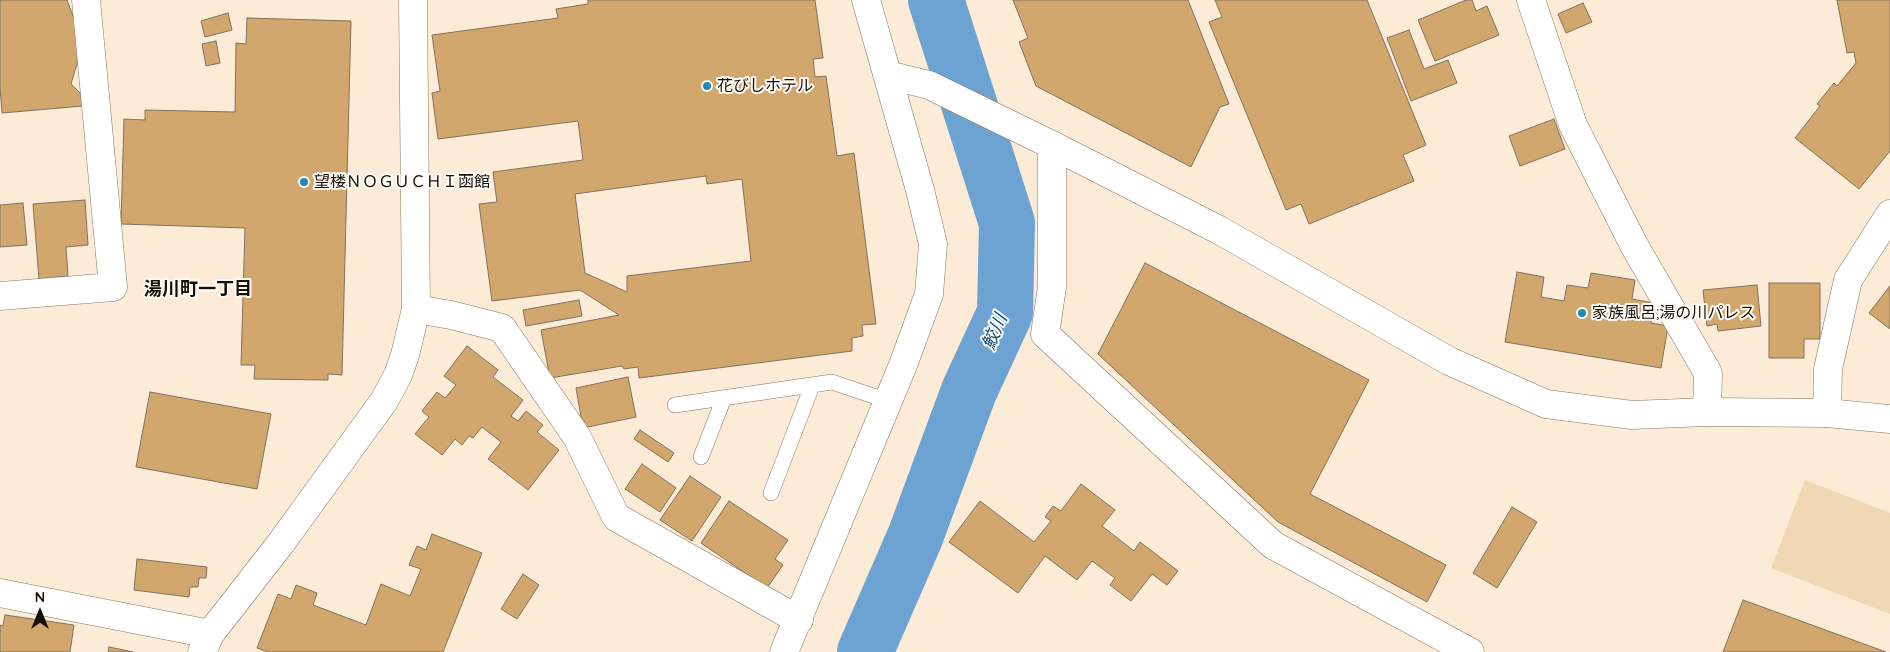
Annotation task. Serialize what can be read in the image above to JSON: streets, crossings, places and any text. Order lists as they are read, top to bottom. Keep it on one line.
{"districts":["湯川町一丁目"],"water":["鮫川"],"places":["花びしホテル","望楼ＮＯＧＵＣＨＩ函館","家族風呂;湯の川パレス"],"north":"top"}
